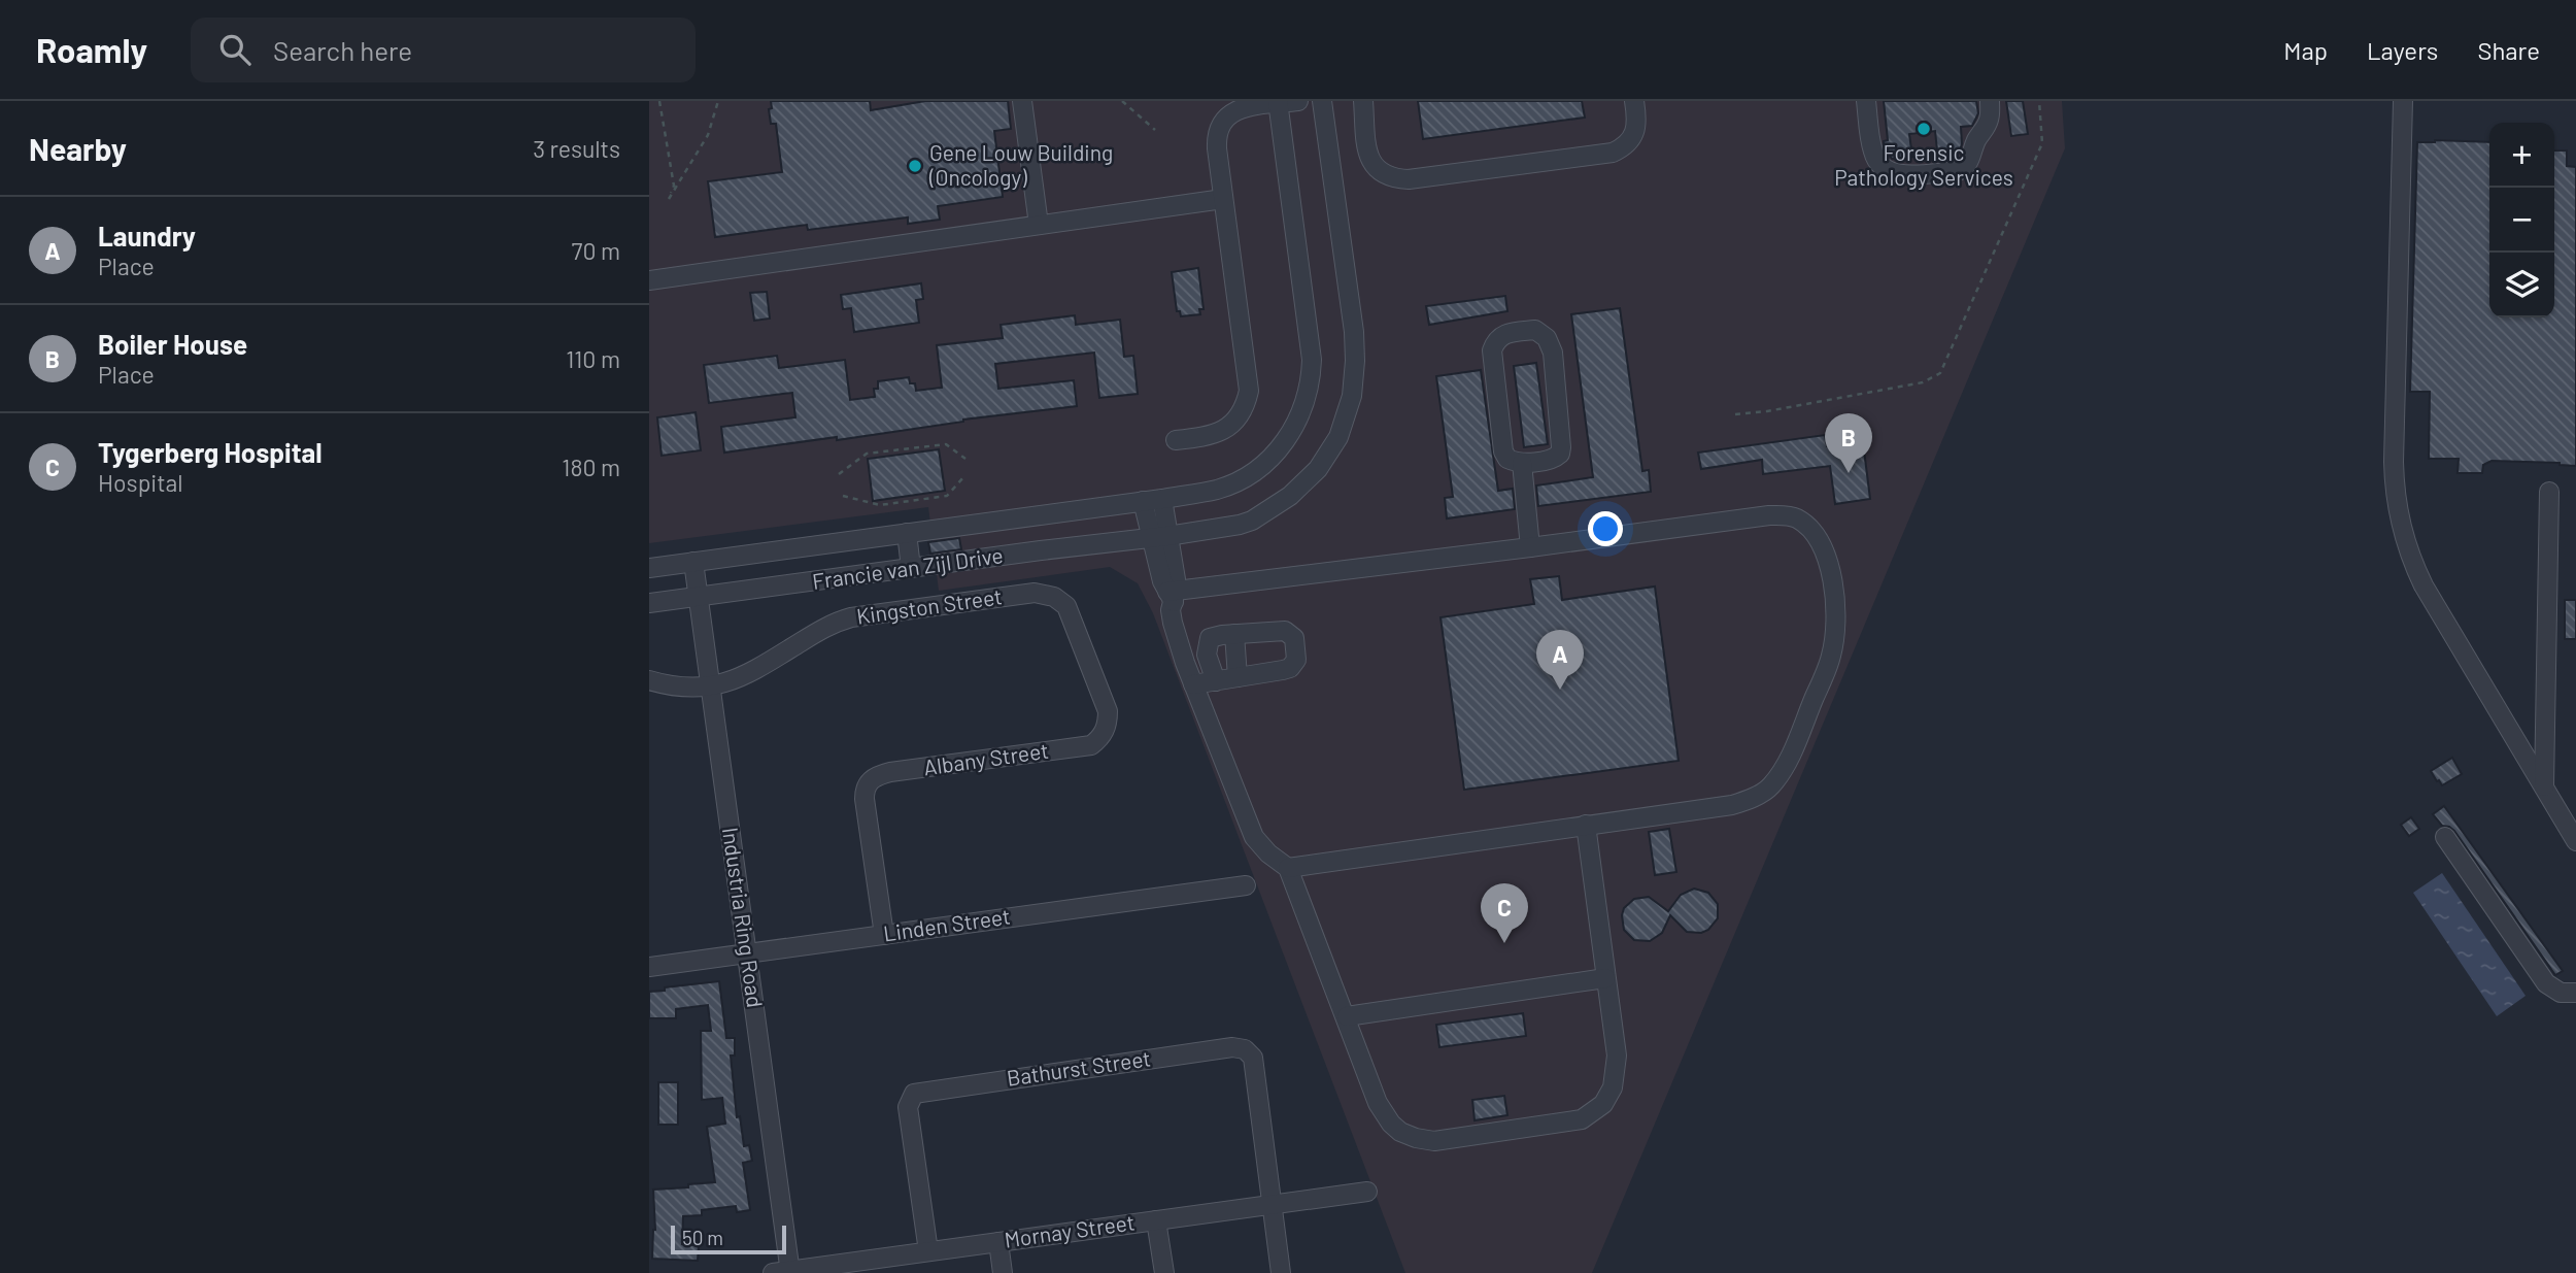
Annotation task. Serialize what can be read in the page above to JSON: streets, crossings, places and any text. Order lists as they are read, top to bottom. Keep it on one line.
{"streets":{"street":["Francie van Zijl Drive","Kingston Street","Albany Street","Industria Ring Road","Linden Street","Bathurst Street","Mornay Street"]},"crossings":[["Francie van Zijl Drive","Industria Ring Road"],["Kingston Street","Albany Street"],["Kingston Street","Industria Ring Road"],["Albany Street","Linden Street"],["Industria Ring Road","Linden Street"],["Industria Ring Road","Mornay Street"],["Bathurst Street","Mornay Street"]],"places":["Forensic Pathology Services","Gene Louw Building (Oncology)"],"scale_bar":"50 m","page":{"header":"Roamly","search":"Search here","nav":["Map","Layers","Share"],"heading":["Nearby","3 results"],"map_buttons":["+","−"],"list":[{"mark":"A","name":"Laundry","note":"Place","value":"70 m"},{"mark":"B","name":"Boiler House","note":"Place","value":"110 m"},{"mark":"C","name":"Tygerberg Hospital","note":"Hospital","value":"180 m"}],"pins":["B","A","C"],"scale":"50 m"}}
